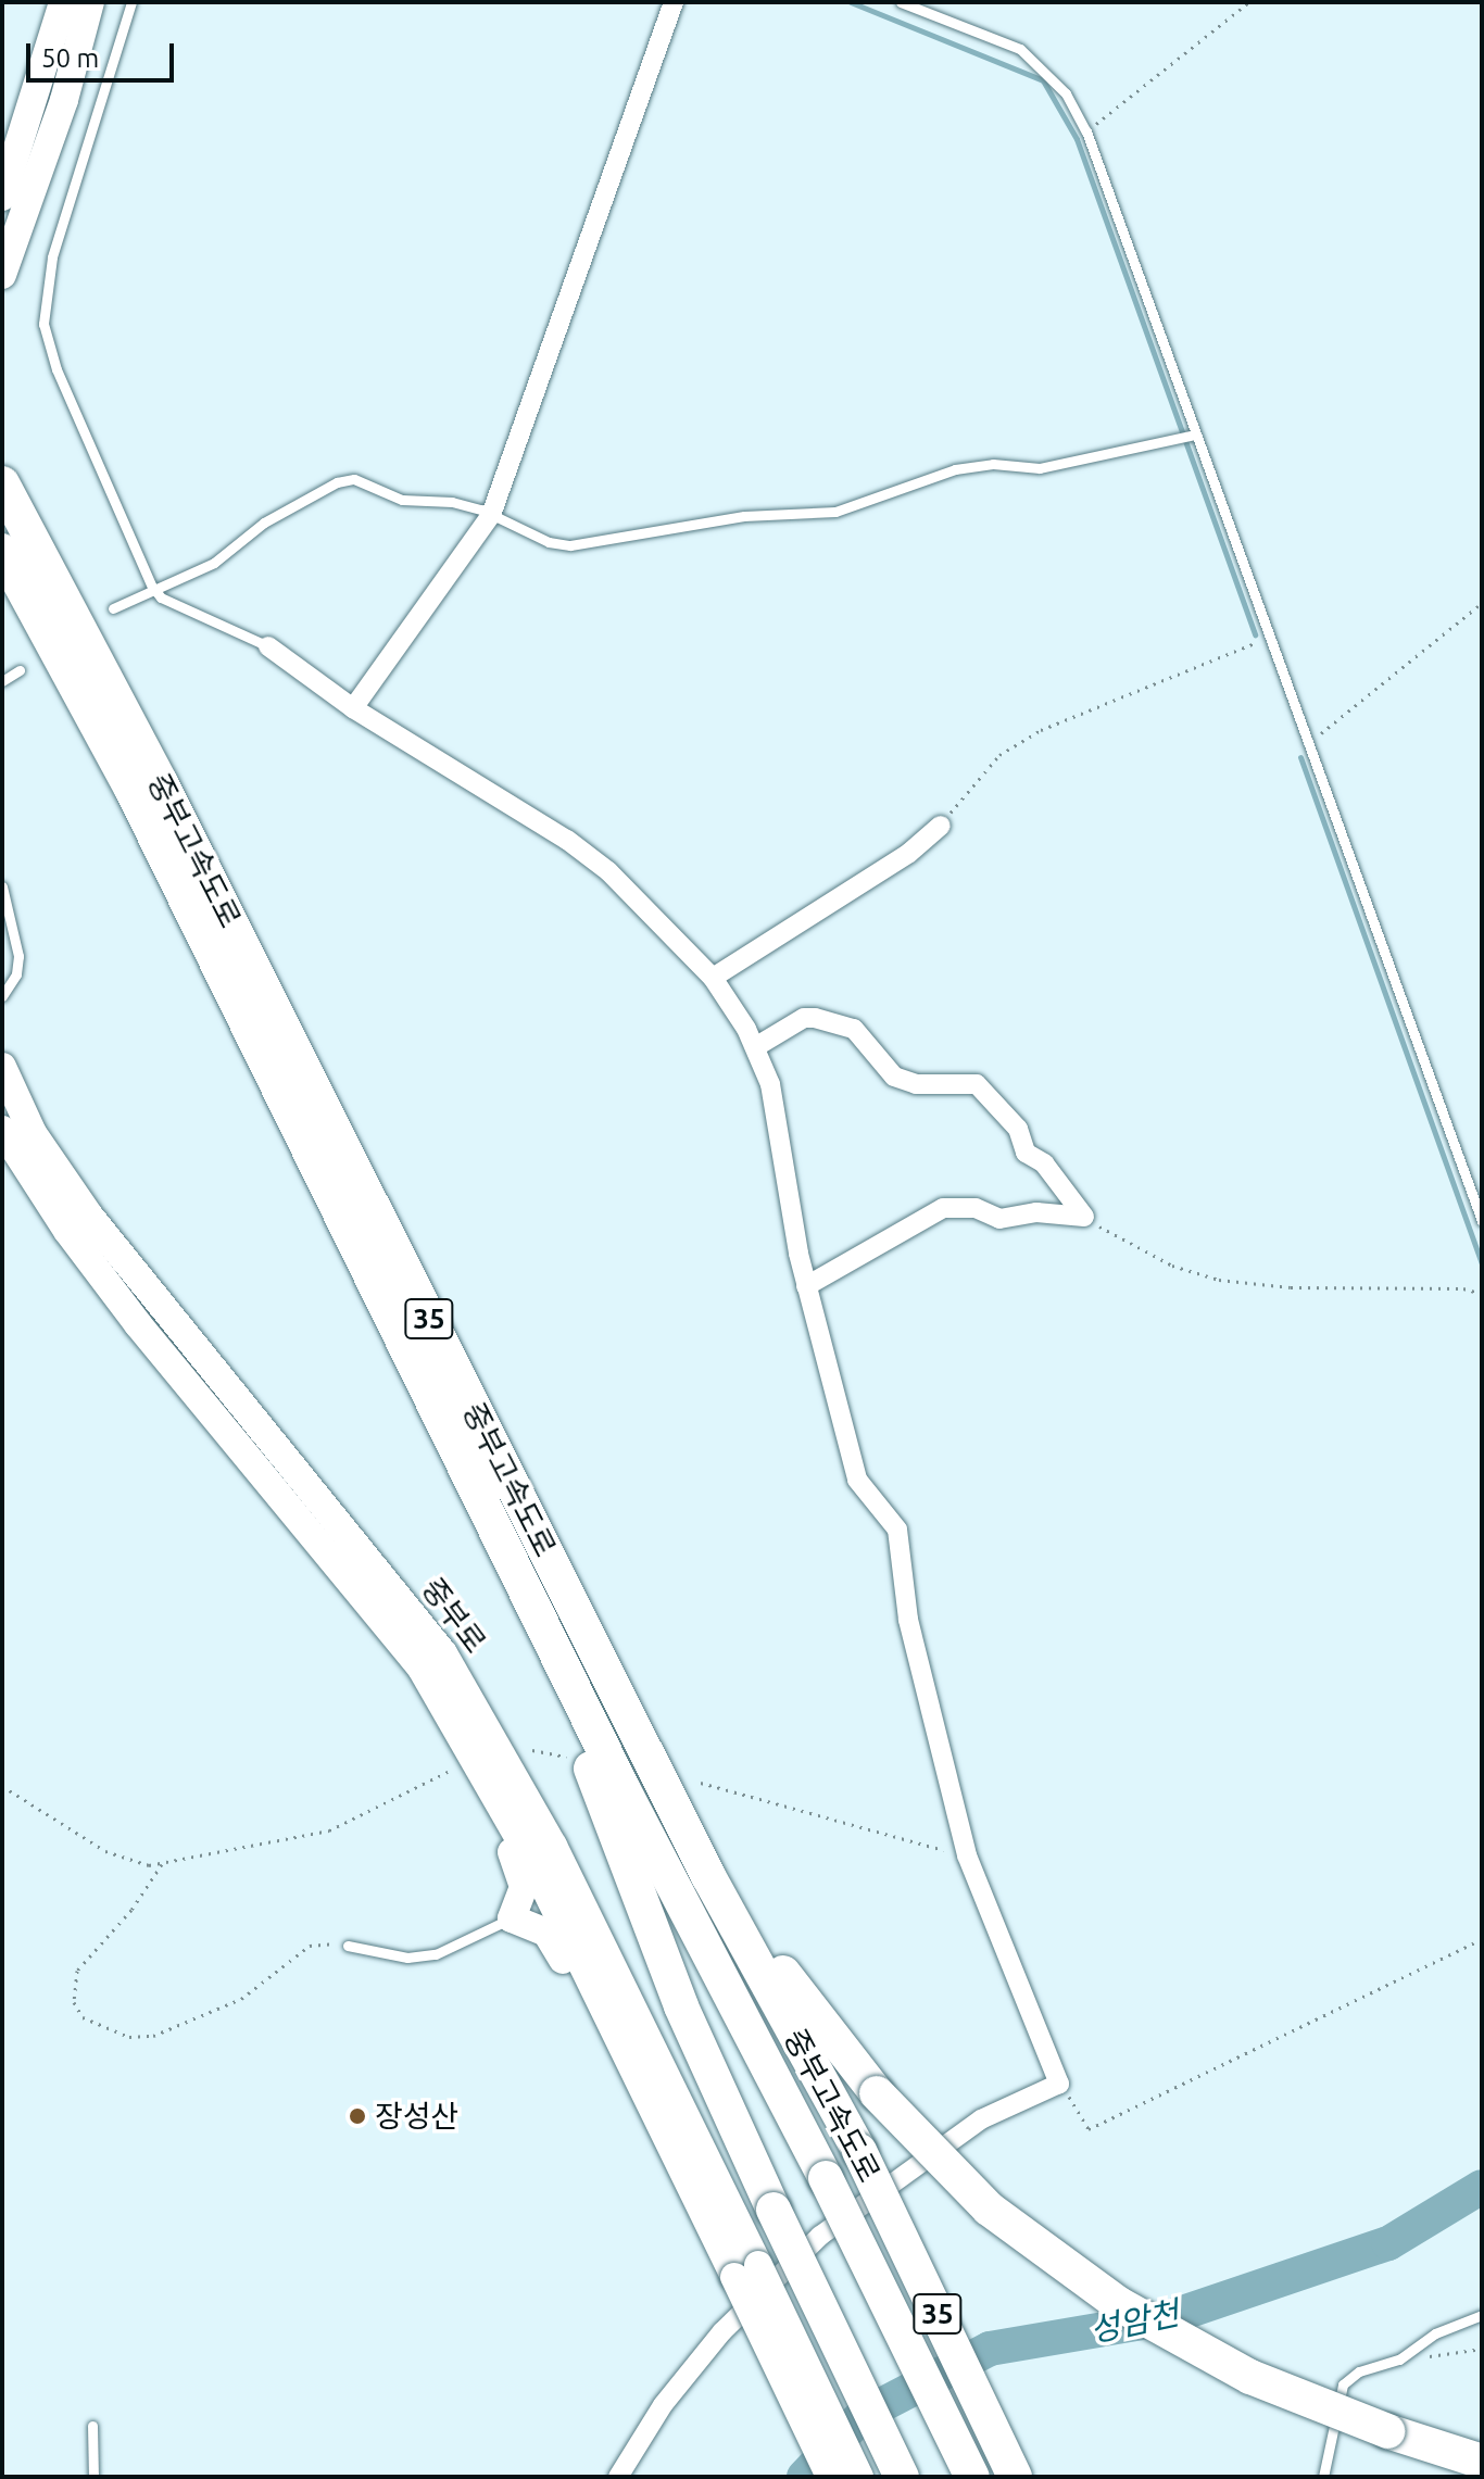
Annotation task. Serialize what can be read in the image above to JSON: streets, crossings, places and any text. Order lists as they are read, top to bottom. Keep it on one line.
{"streets":{"highway":["중부고속도로","35"],"main road":["중부로"]},"water":["성암천"],"places":["장성산"],"scale_bar":"50 m"}
